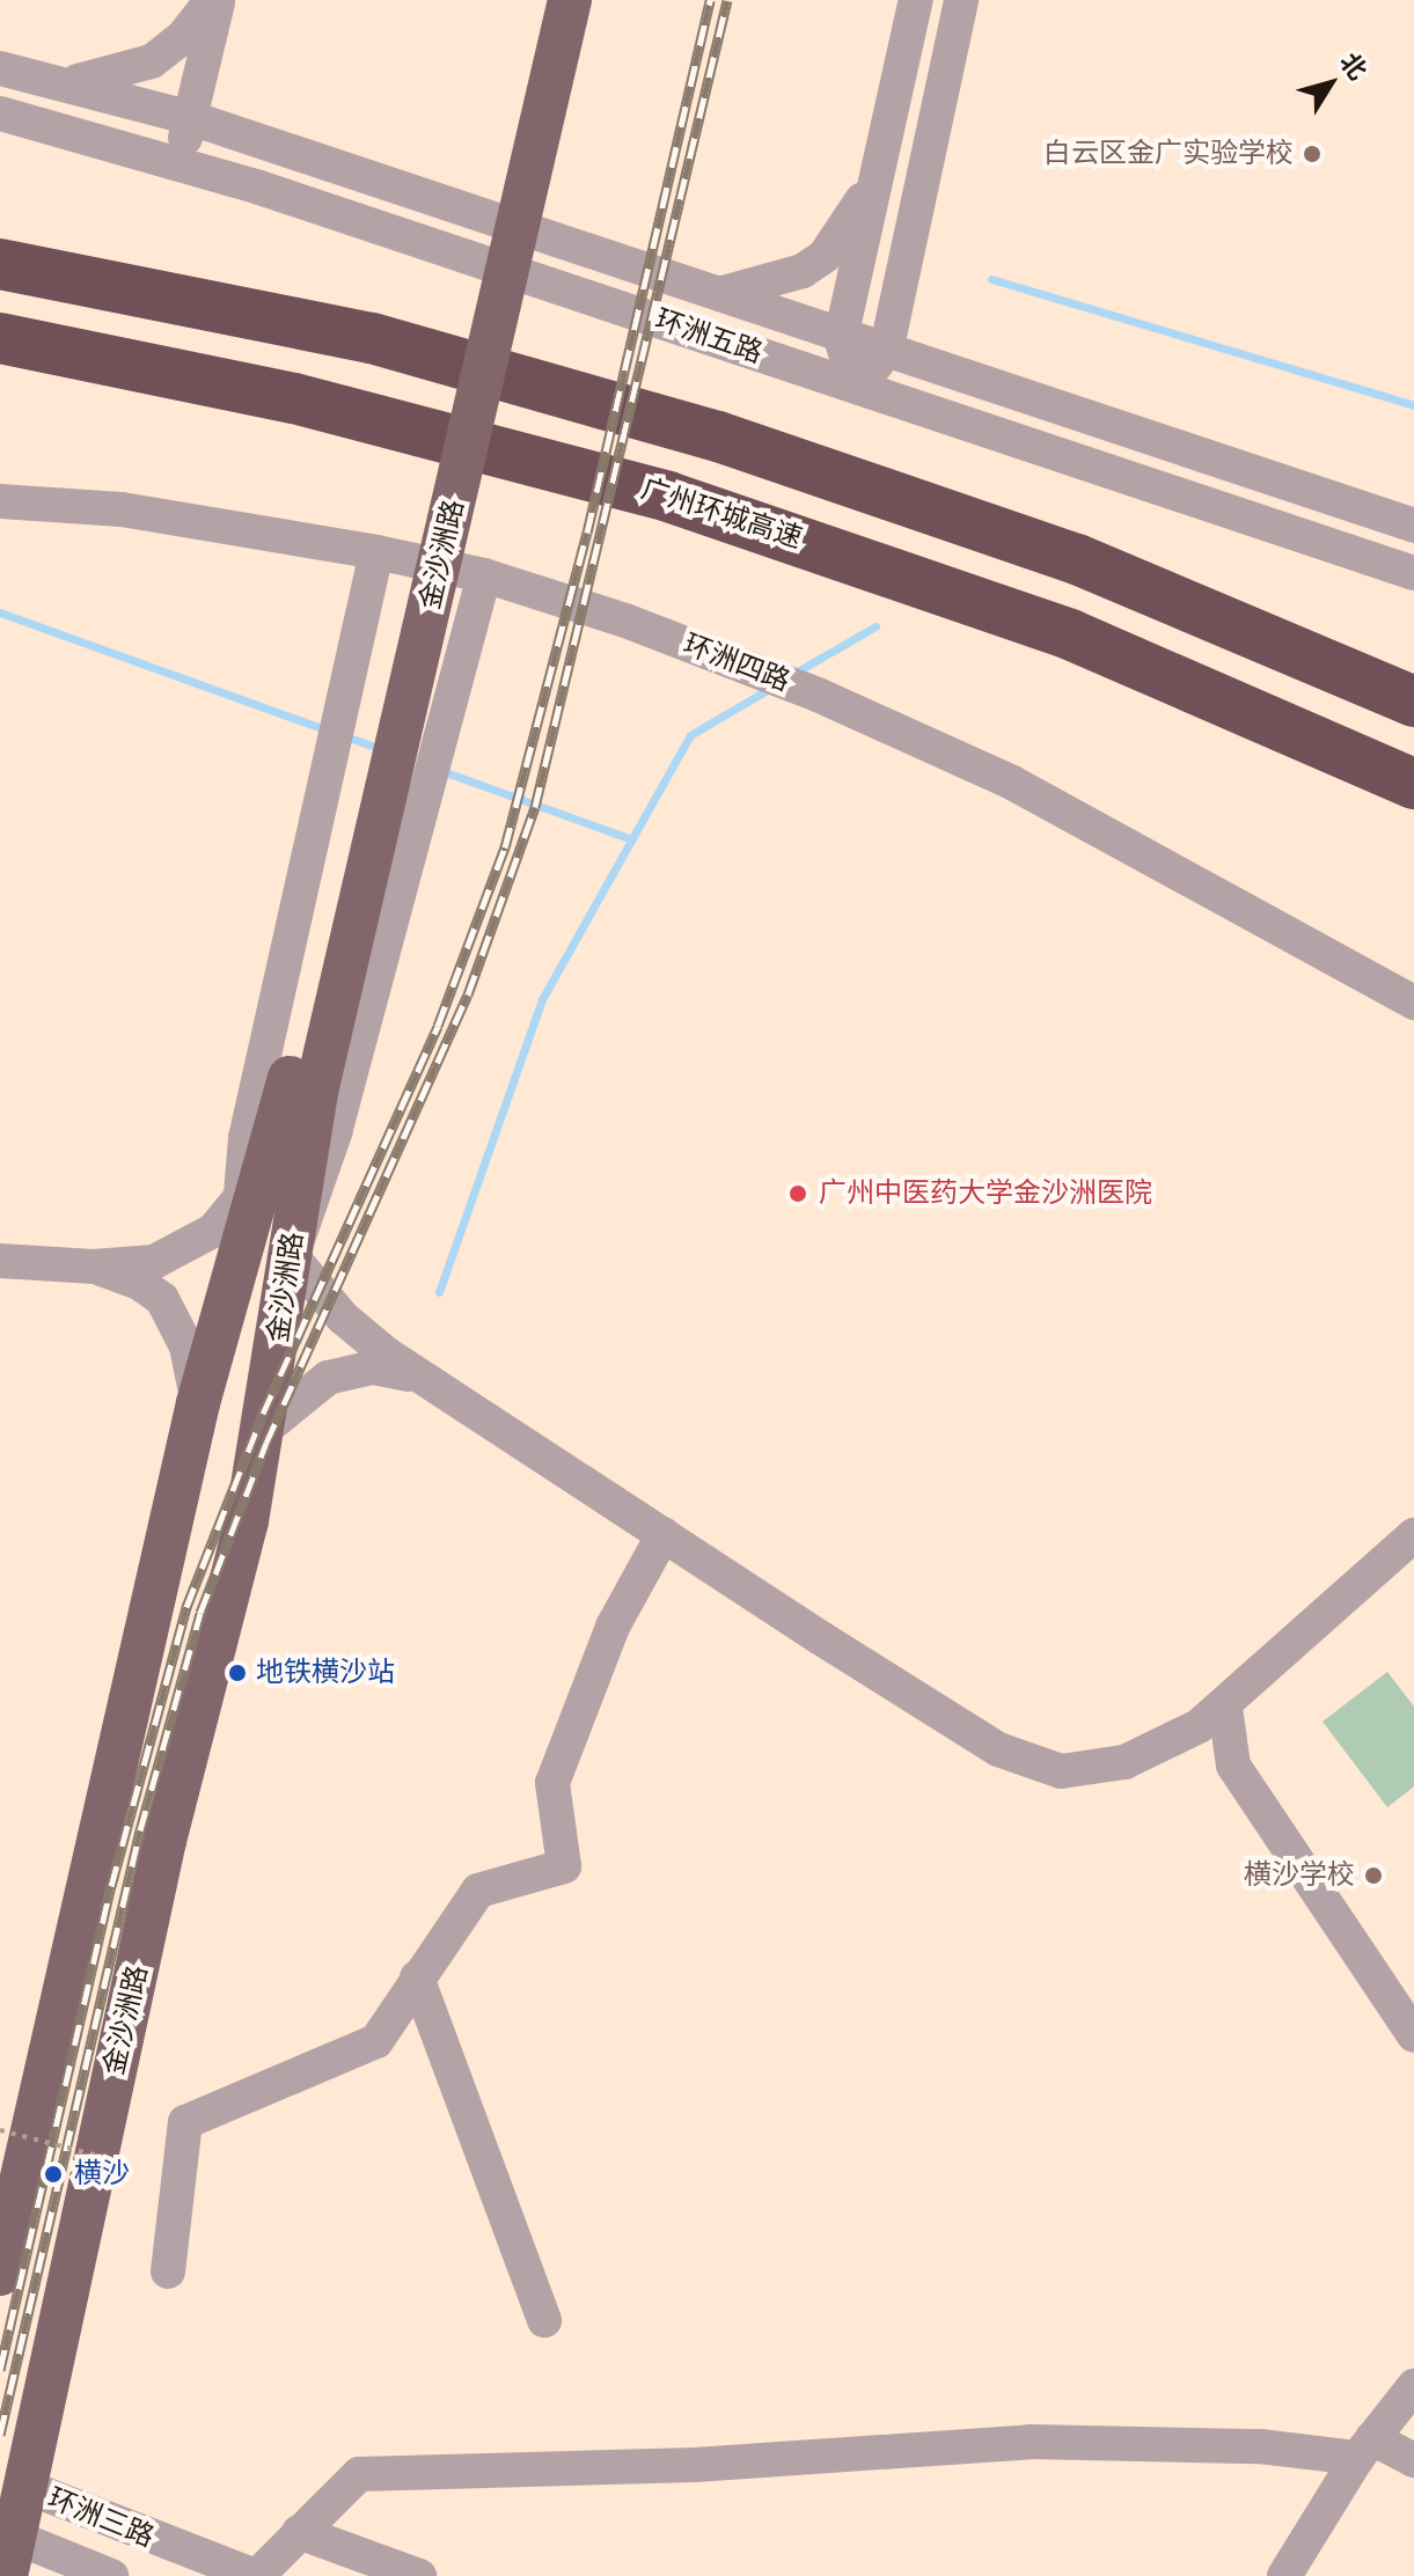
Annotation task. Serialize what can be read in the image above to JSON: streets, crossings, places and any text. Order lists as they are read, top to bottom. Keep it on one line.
{"streets":{"highway":["广州环城高速"],"main road":["金沙洲路"],"street":["环洲五路","环洲四路","环洲三路"]},"crossings":[["金沙洲路","环洲三路"]],"places":["白云区金广实验学校","广州中医药大学金沙洲医院","地铁横沙站","横沙学校","横沙"],"north":"top right"}
